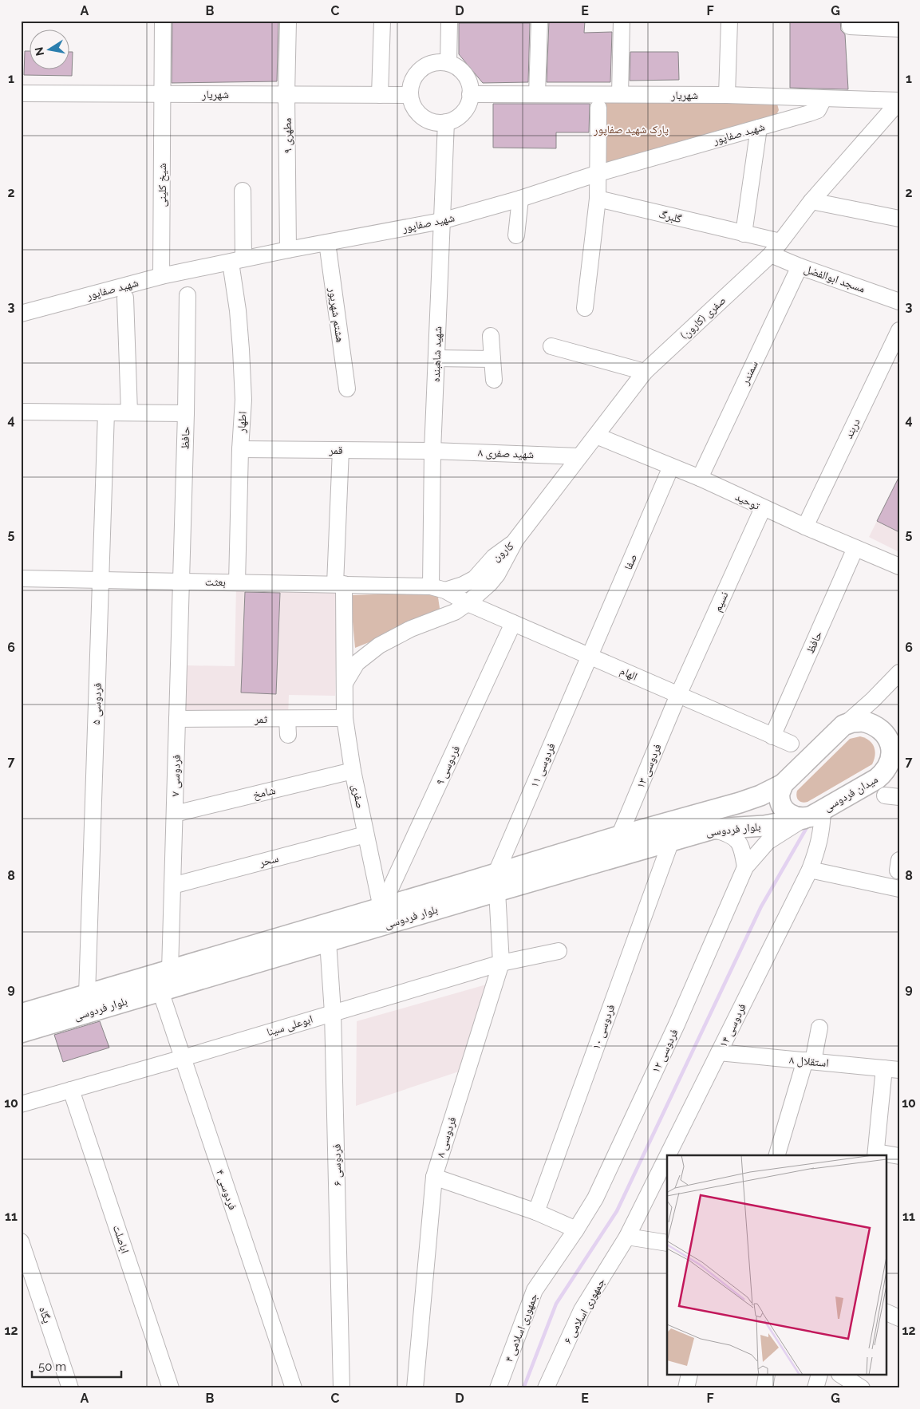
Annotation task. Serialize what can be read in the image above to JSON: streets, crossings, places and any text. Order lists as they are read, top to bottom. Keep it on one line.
{"streets":{"main road":["میدان فردوسی","بلوار فردوسی"],"street":["شهریار","شهید صفاپور","مطهری ۹","شیخ کلینی","گلبرگ","مسجد ابوالفضل","هشتم شهریور","صفری (کارون)","شهید شاهبنده","سمندر","اطهار","دربند","حافظ","قمر","شهید صفری ۸","توحید","کارون","صفا","بعثت","نسیم","الهام","فردوسی ۵","ثمر","فردوسی ۹","فردوسی ۱۱","فردوسی ۱۳","فردوسی ۷","شامخ","صفری","سحر","ابوعلی سینا","فردوسی ۱۴","فردوسی ۱۰","فردوسی ۱۲","استقلال ۸","فردوسی ۸","فردوسی ۶","فردوسی ۴","اباصلت","جمهوری اسلامی ۶","پگاه","جمهوری اسلامی ۴"]},"crossings":[["شهریار","شهید صفاپور"],["شهریار","مطهری ۹"],["شهریار","شیخ کلینی"],["شهریار","صفری (کارون)"],["شهریار","شهید شاهبنده"],["شهید صفاپور","مطهری ۹"],["شهید صفاپور","شیخ کلینی"],["شهید صفاپور","هشتم شهریور"],["شهید صفاپور","شهید شاهبنده"],["شهید صفاپور","اطهار"],["گلبرگ","صفری (کارون)"],["مسجد ابوالفضل","صفری (کارون)"],["مسجد ابوالفضل","سمندر"],["صفری (کارون)","شهید صفری ۸"],["صفری (کارون)","توحید"],["صفری (کارون)","کارون"],["شهید شاهبنده","قمر"],["شهید شاهبنده","شهید صفری ۸"],["شهید شاهبنده","کارون"],["شهید شاهبنده","بعثت"],["شهید شاهبنده","الهام"],["سمندر","توحید"],["اطهار","قمر"],["اطهار","بعثت"],["دربند","توحید"],["حافظ","توحید"],["حافظ","بعثت"],["حافظ","الهام"],["حافظ","فردوسی ۷"],["قمر","شهید صفری ۸"],["قمر","صفری"],["توحید","صفا"],["توحید","نسیم"],["کارون","بعثت"],["کارون","الهام"],["کارون","صفری"],["صفا","الهام"],["صفا","فردوسی ۱۱"],["بعثت","الهام"],["بعثت","فردوسی ۵"],["بعثت","فردوسی ۷"],["بعثت","صفری"],["نسیم","الهام"],["نسیم","فردوسی ۱۳"],["الهام","فردوسی ۹"],["الهام","فردوسی ۱۱"],["الهام","فردوسی ۱۳"],["فردوسی ۵","بلوار فردوسی"],["ثمر","فردوسی ۷"],["ثمر","صفری"],["فردوسی ۹","صفری"],["فردوسی ۹","بلوار فردوسی"],["فردوسی ۱۱","بلوار فردوسی"],["فردوسی ۱۱","فردوسی ۸"],["فردوسی ۱۳","بلوار فردوسی"],["فردوسی ۷","شامخ"],["فردوسی ۷","بلوار فردوسی"],["فردوسی ۷","سحر"],["شامخ","صفری"],["میدان فردوسی","بلوار فردوسی"],["میدان فردوسی","فردوسی ۱۴"],["میدان فردوسی","فردوسی ۱۲"],["صفری","بلوار فردوسی"],["صفری","سحر"],["بلوار فردوسی","فردوسی ۱۰"],["بلوار فردوسی","فردوسی ۱۲"],["بلوار فردوسی","فردوسی ۸"],["بلوار فردوسی","فردوسی ۶"],["بلوار فردوسی","فردوسی ۴"],["ابوعلی سینا","فردوسی ۸"],["ابوعلی سینا","فردوسی ۶"],["ابوعلی سینا","فردوسی ۴"],["ابوعلی سینا","اباصلت"],["فردوسی ۱۴","استقلال ۸"],["فردوسی ۱۴","جمهوری اسلامی ۶"],["فردوسی ۱۲","جمهوری اسلامی ۴"]],"parks":["پارک شهید صفاپور"],"scale_bar":"50 m","north":"left","grid":{"columns":["A","B","C","D","E","F","G"],"rows":["1","2","3","4","5","6","7","8","9","10","11","12"]}}
